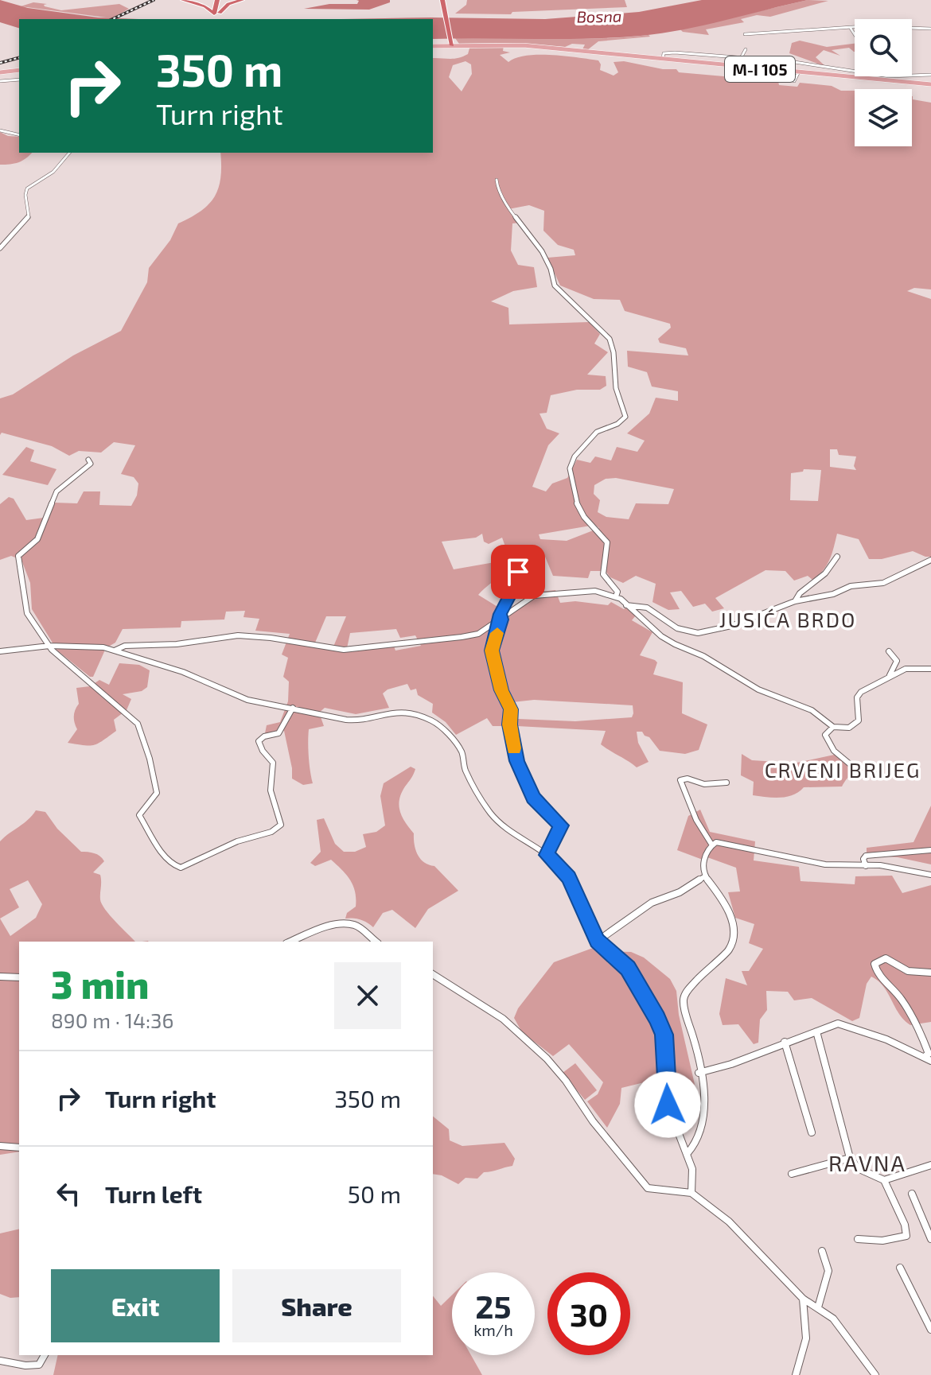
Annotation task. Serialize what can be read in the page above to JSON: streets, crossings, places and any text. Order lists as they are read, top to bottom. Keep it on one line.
{"streets":{"main road":["M-I 105"]},"districts":["JUSIĆA BRDO","CRVENI BRIJEG","RAVNA"],"water":["Bosna"],"page":{"turn":["350 m","Turn right"],"heading":["3 min","890 m · 14:36"],"list":[{"name":"Turn right","value":"350 m"},{"name":"Turn left","value":"50 m"}],"buttons":["Exit","Share"],"speed":"25 km/h","limit":"30"}}
